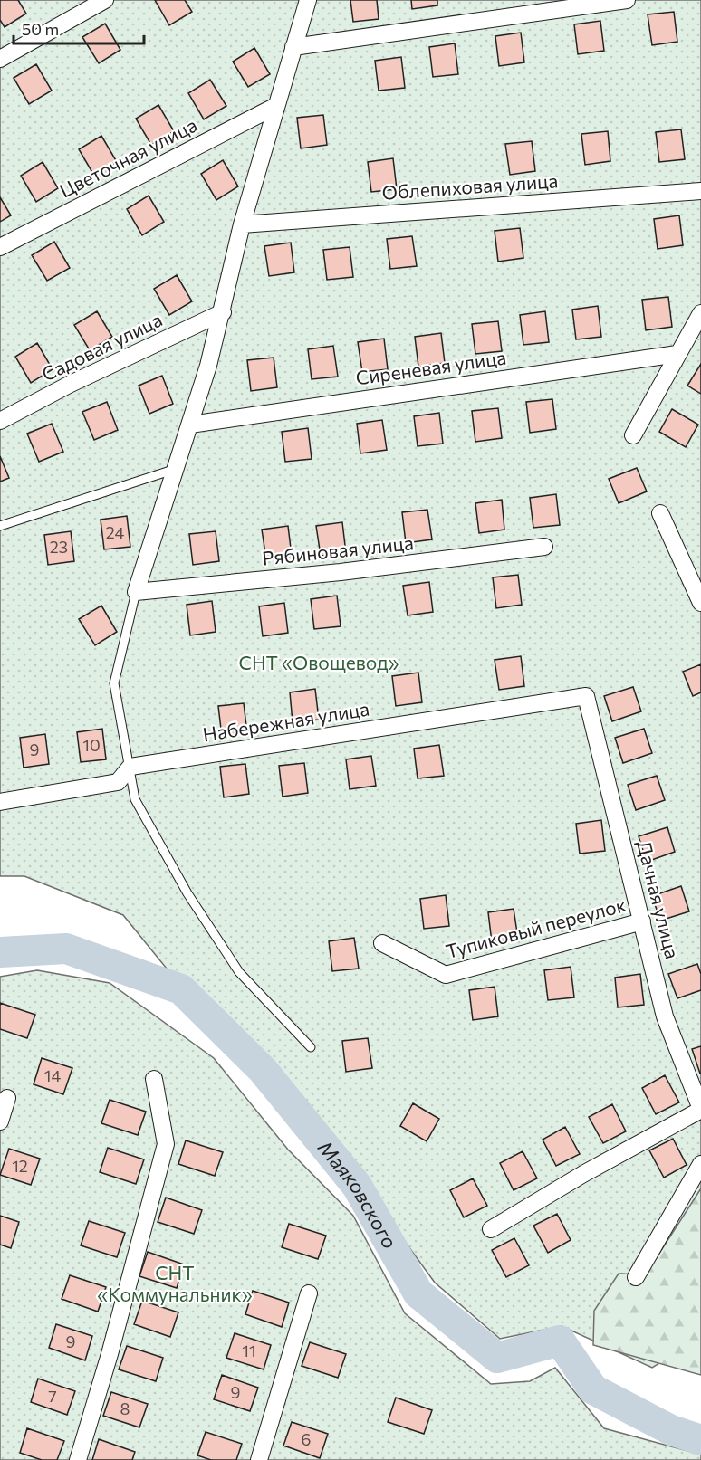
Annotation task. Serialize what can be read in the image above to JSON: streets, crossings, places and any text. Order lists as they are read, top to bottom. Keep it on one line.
{"streets":{"street":["Цветочная улица","Облепиховая улица","Садовая улица","Сиреневая улица","Рябиновая улица","Набережная улица","Дачная улица","Тупиковый переулок"]},"crossings":[["Набережная улица","Дачная улица"],["Дачная улица","Тупиковый переулок"]],"water":["Маяковского"],"parks":["СНТ «Овощевод»","СНТ «Коммунальник»"],"house_numbers":["24","23","10","9","14","12","9","11","9","7","8","6"],"scale_bar":"50 m"}
